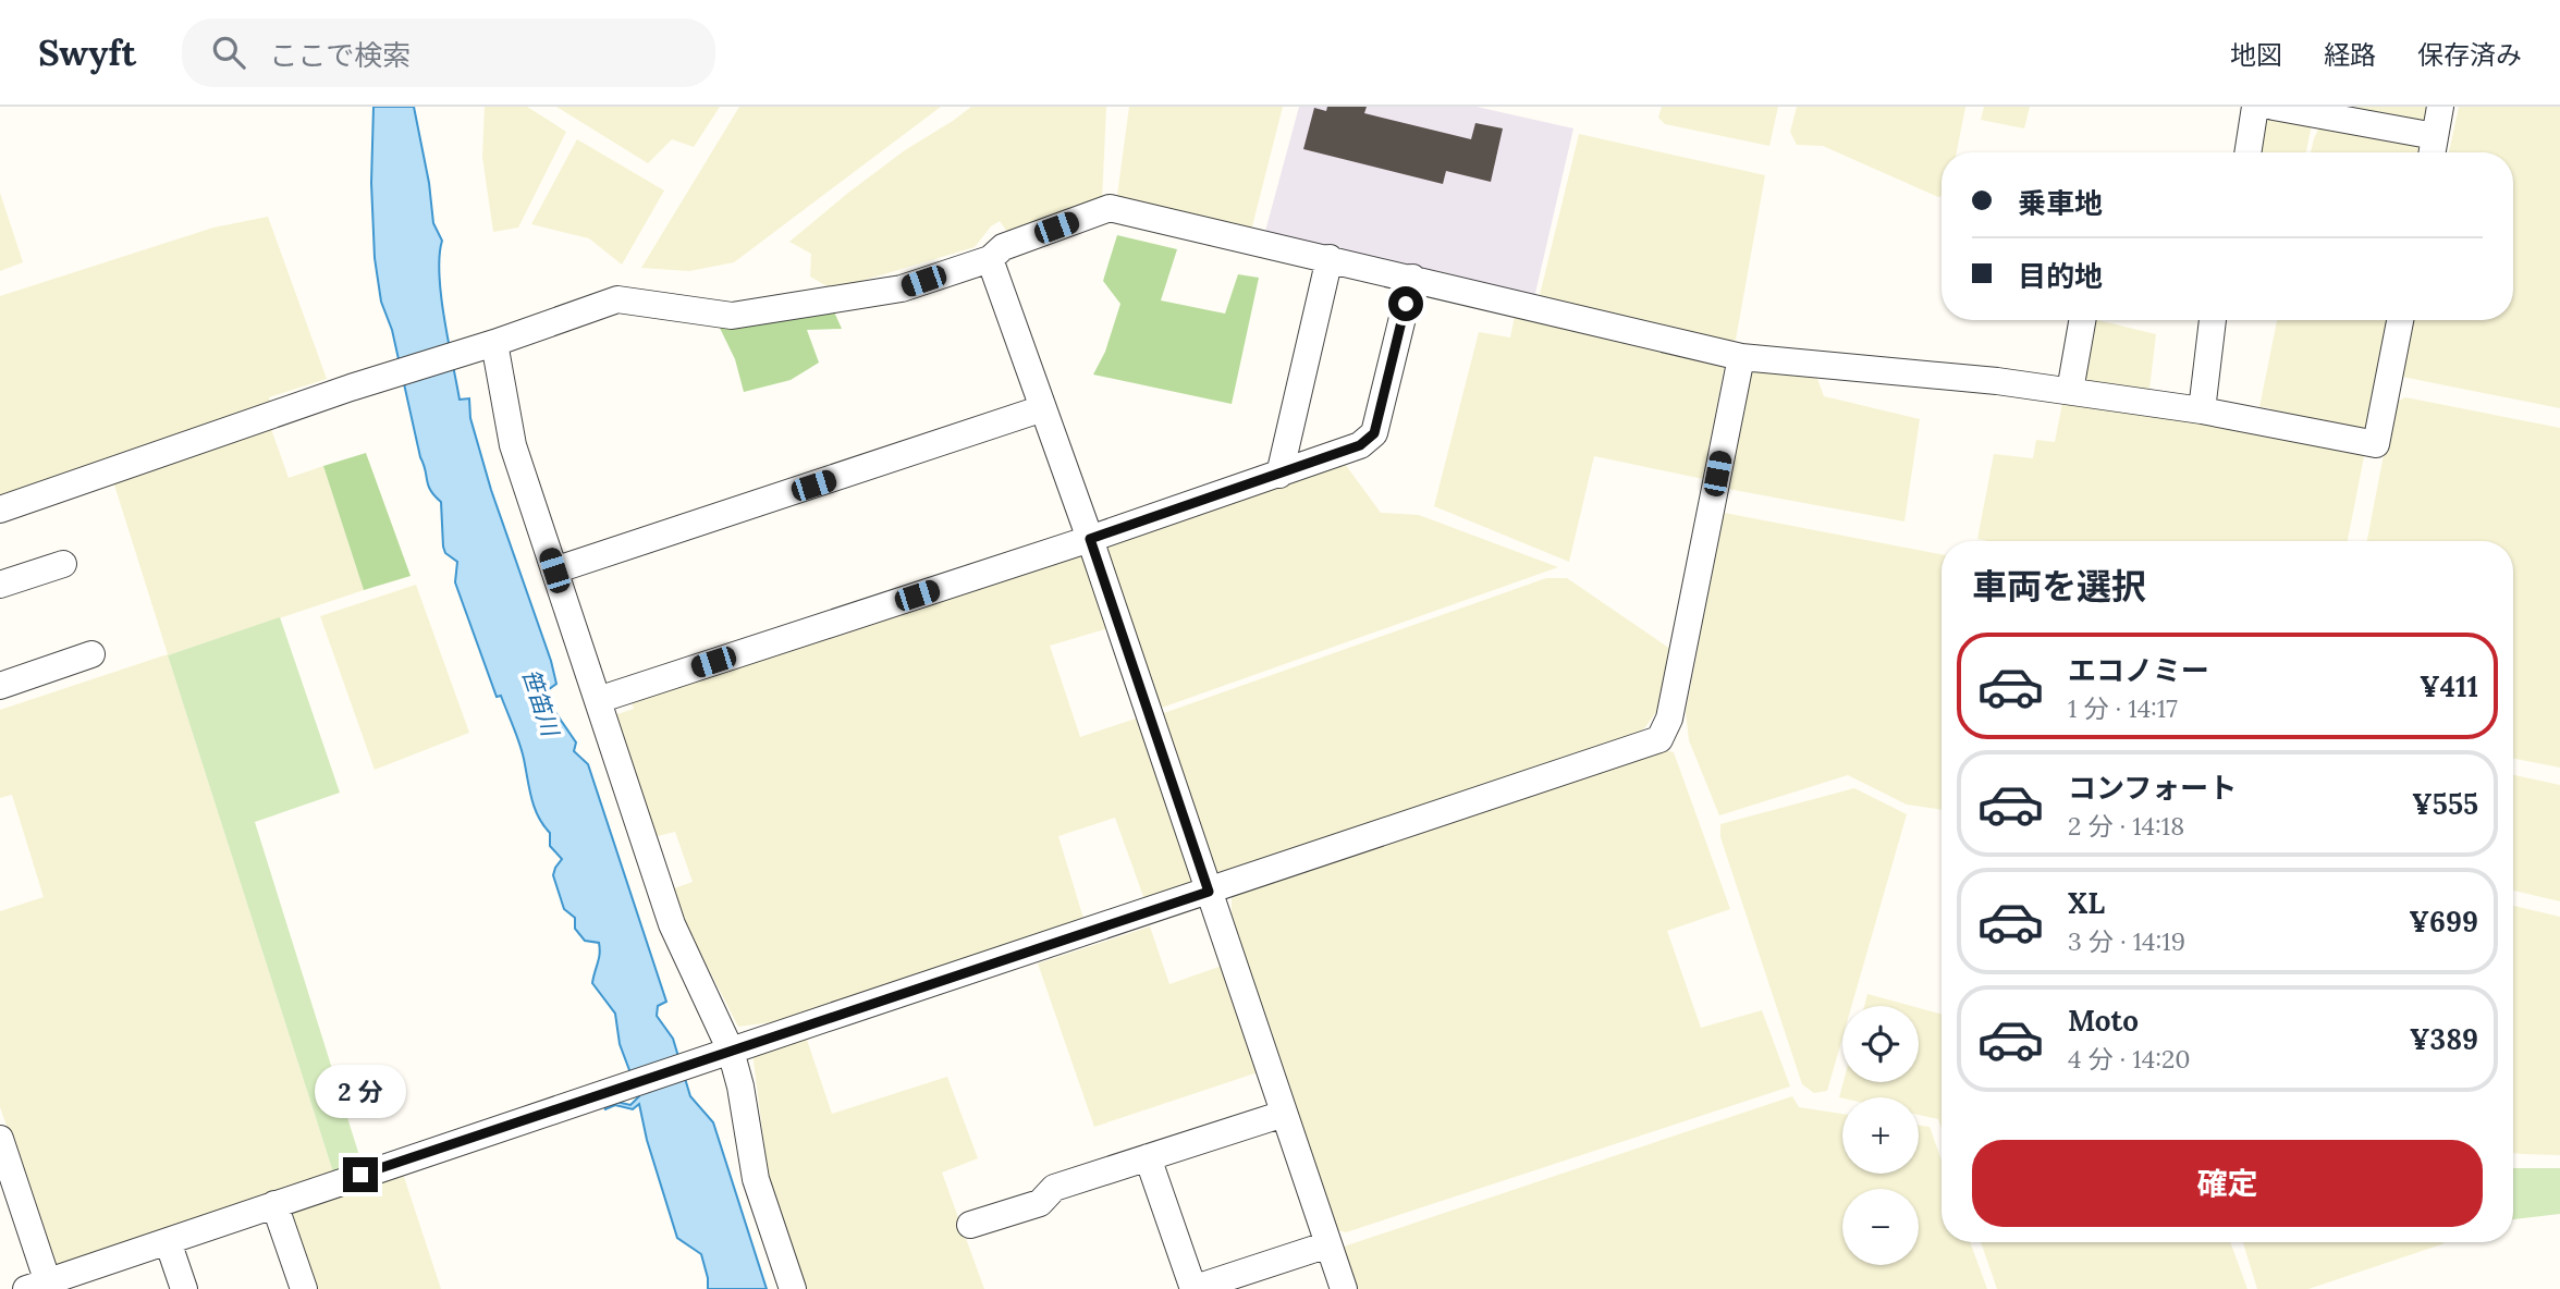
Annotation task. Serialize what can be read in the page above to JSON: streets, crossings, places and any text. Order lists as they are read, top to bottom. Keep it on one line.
{"water":["笹笛川"],"page":{"header":"Swyft","search":"ここで検索","nav":["地図","経路","保存済み"],"banner":["乗車地","目的地"],"heading":"車両を選択","list":[{"name":"エコノミー","note":"1 分 · 14:17","value":"¥411"},{"name":"コンフォート","note":"2 分 · 14:18","value":"¥555"},{"name":"XL","note":"3 分 · 14:19","value":"¥699"},{"name":"Moto","note":"4 分 · 14:20","value":"¥389"}],"map_buttons":["+","−"],"bubble":"2 分","buttons":"確定"}}
